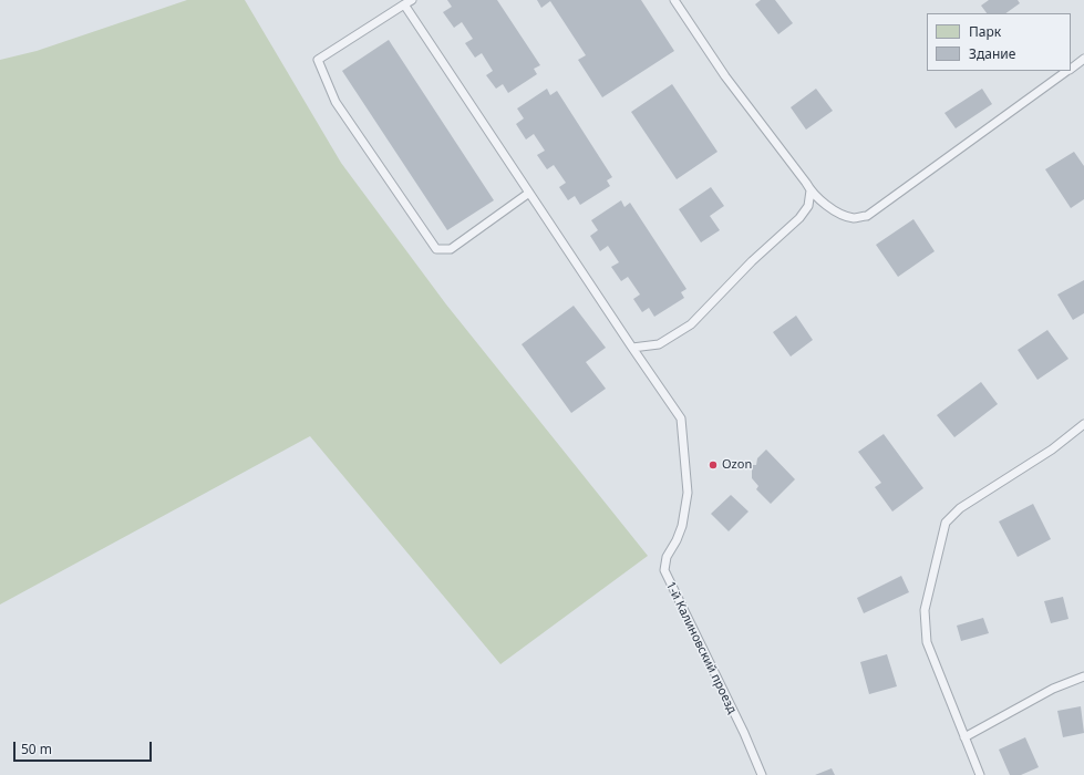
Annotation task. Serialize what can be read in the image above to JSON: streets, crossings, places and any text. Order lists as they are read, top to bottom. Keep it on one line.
{"streets":{"lane":["1-й Калиновский проезд"]},"places":["Ozon"],"legend":["Парк","Здание"],"scale_bar":"50 m"}
